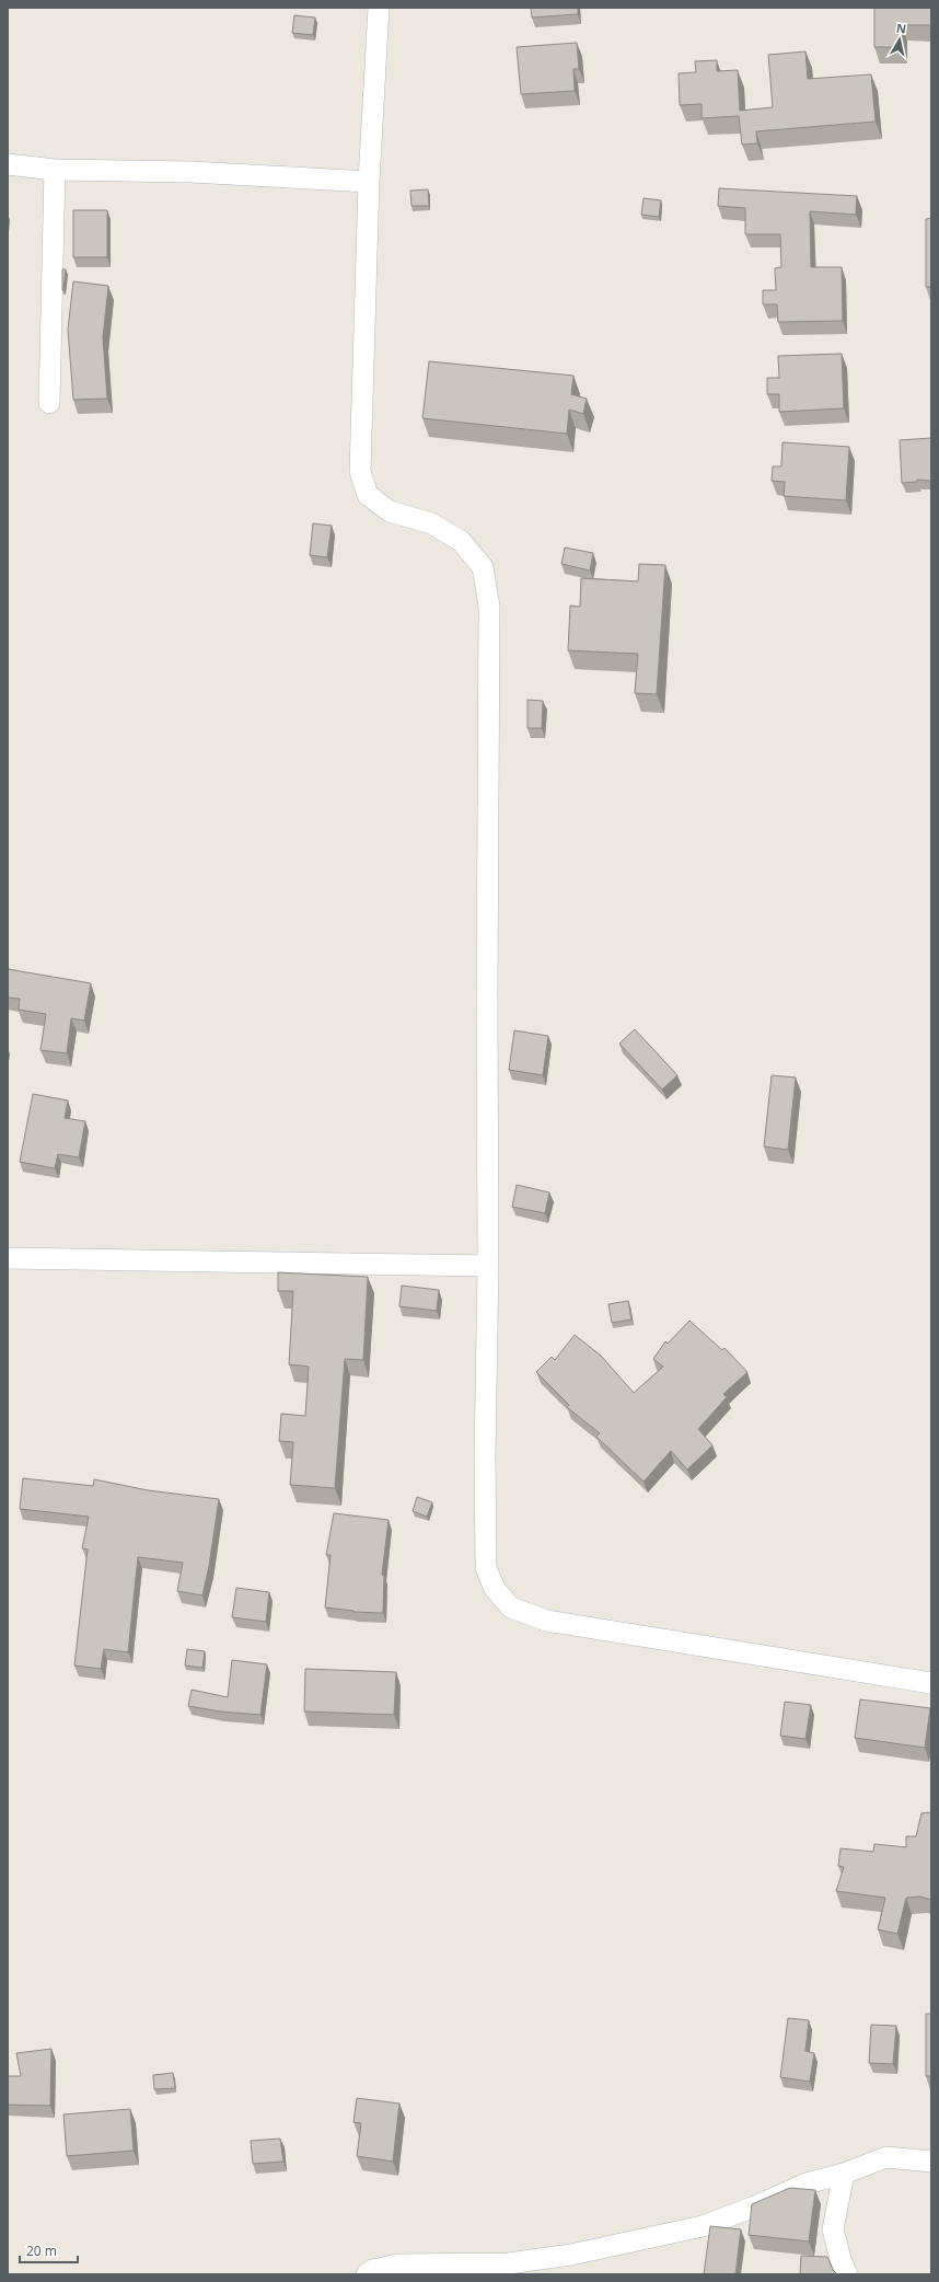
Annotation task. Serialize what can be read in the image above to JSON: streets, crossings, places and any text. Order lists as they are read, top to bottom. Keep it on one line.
{"scale_bar":"20 m","north":"top"}
